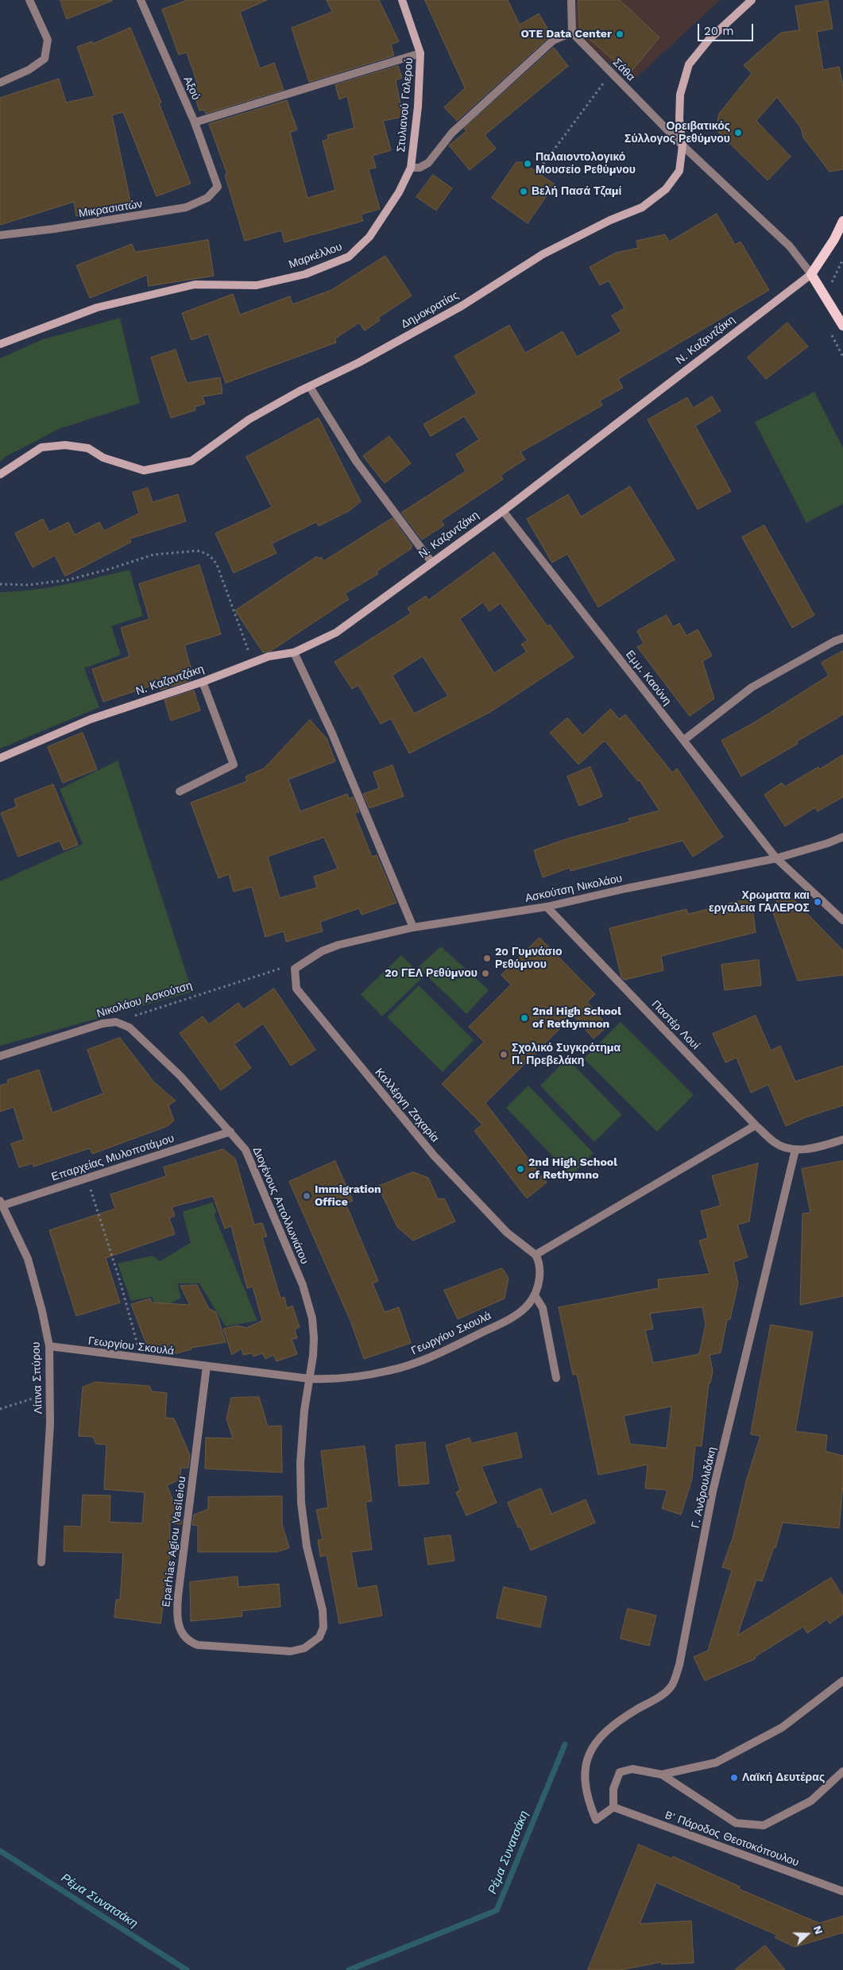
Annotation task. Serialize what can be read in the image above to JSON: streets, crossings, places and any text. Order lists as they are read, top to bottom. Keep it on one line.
{"streets":{"main road":["Ν. Καζαντζάκη"],"street":["Σάθα","Αξού","Στυλιανού Γαλερού","Μικρασιατών","Μαρκέλλου","Δημοκρατίας","Εμμ. Καούνη","Ασκούτση Νικολάου","Νικολάου Ασκούτση","Παστέρ Λουί","Καλλέργη Ζαχαρία","Επαρχείας Μυλοποτάμου","Διογένους Απολλωνιάτου","Γεωργίου Σκουλά","Λίτινα Σπύρου","Γ. Ανδρουλιδάκη","Eparhias Agiou Vasileiou","B' Πάροδος Θεοτοκόπουλου"]},"crossings":[["Σάθα","Δημοκρατίας"],["Σάθα","Ν. Καζαντζάκη"],["Αξού","Μικρασιατών"],["Στυλιανού Γαλερού","Μαρκέλλου"],["Ν. Καζαντζάκη","Εμμ. Καούνη"],["Εμμ. Καούνη","Ασκούτση Νικολάου"],["Ασκούτση Νικολάου","Νικολάου Ασκούτση"],["Ασκούτση Νικολάου","Παστέρ Λουί"],["Ασκούτση Νικολάου","Καλλέργη Ζαχαρία"],["Νικολάου Ασκούτση","Καλλέργη Ζαχαρία"],["Νικολάου Ασκούτση","Διογένους Απολλωνιάτου"],["Παστέρ Λουί","Γ. Ανδρουλιδάκη"],["Καλλέργη Ζαχαρία","Γεωργίου Σκουλά"],["Επαρχείας Μυλοποτάμου","Διογένους Απολλωνιάτου"],["Επαρχείας Μυλοποτάμου","Λίτινα Σπύρου"],["Διογένους Απολλωνιάτου","Γεωργίου Σκουλά"],["Διογένους Απολλωνιάτου","Eparhias Agiou Vasileiou"],["Γεωργίου Σκουλά","Λίτινα Σπύρου"],["Γεωργίου Σκουλά","Eparhias Agiou Vasileiou"],["Γ. Ανδρουλιδάκη","B' Πάροδος Θεοτοκόπουλου"]],"water":["Ρέμα Συνατσάκη"],"places":["OTE Data Center","Ορειβατικός Σύλλογος Ρεθύμνου","Παλαιοντολογικό Μουσείο Ρεθύμνου","Βελή Πασά Τζαμί","Χρωματα και εργαλεια ΓΑΛΕΡΟΣ","2ο Γυμνάσιο Ρεθύμνου","2ο ΓΕΛ Ρεθύμνου","2nd High School of Rethymnon","Σχολικό Συγκρότημα Π. Πρεβελάκη","2nd High School of Rethymno","Immigration Office","Λαϊκή Δευτέρας"],"scale_bar":"20 m","north":"right"}
